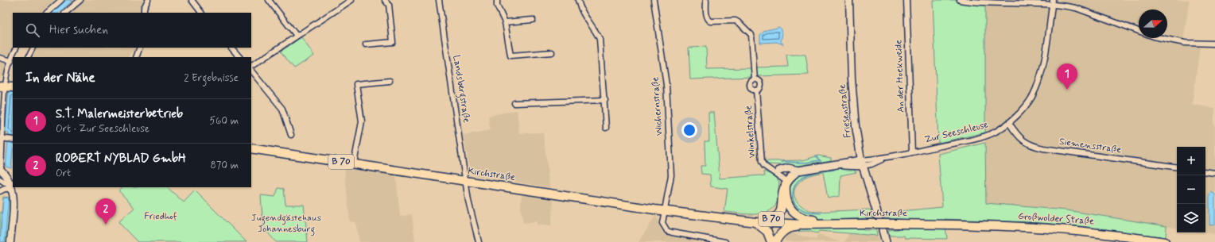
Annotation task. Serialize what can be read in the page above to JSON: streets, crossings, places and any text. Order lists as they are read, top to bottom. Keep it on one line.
{"streets":{"main road":["Friesenstraße","B 70","Kirchstraße","Großwolder Straße"],"street":["An der Hoekweide","Landsbergstraße","Wichernstraße","Winkelstraße","Zur Seeschleuse","Siemensstraße"]},"crossings":[["An der Hoekweide","Zur Seeschleuse"],["Landsbergstraße","Kirchstraße"],["Wichernstraße","Kirchstraße"],["Friesenstraße","Zur Seeschleuse"],["Zur Seeschleuse","Siemensstraße"],["B 70","Kirchstraße"],["Kirchstraße","Großwolder Straße"]],"parks":["Friedhof","Jugendgästehaus Johannesburg"],"north":"right","page":{"search":"Hier suchen","heading":["In der Nähe","2 Ergebnisse"],"pins":["1","2"],"list":[{"mark":"1","name":"S.T. Malermeisterbetrieb","note":"Ort · Zur Seeschleuse","value":"560 m"},{"mark":"2","name":"ROBERT NYBLAD GmbH","note":"Ort","value":"870 m"}],"map_buttons":["+","−"]}}
